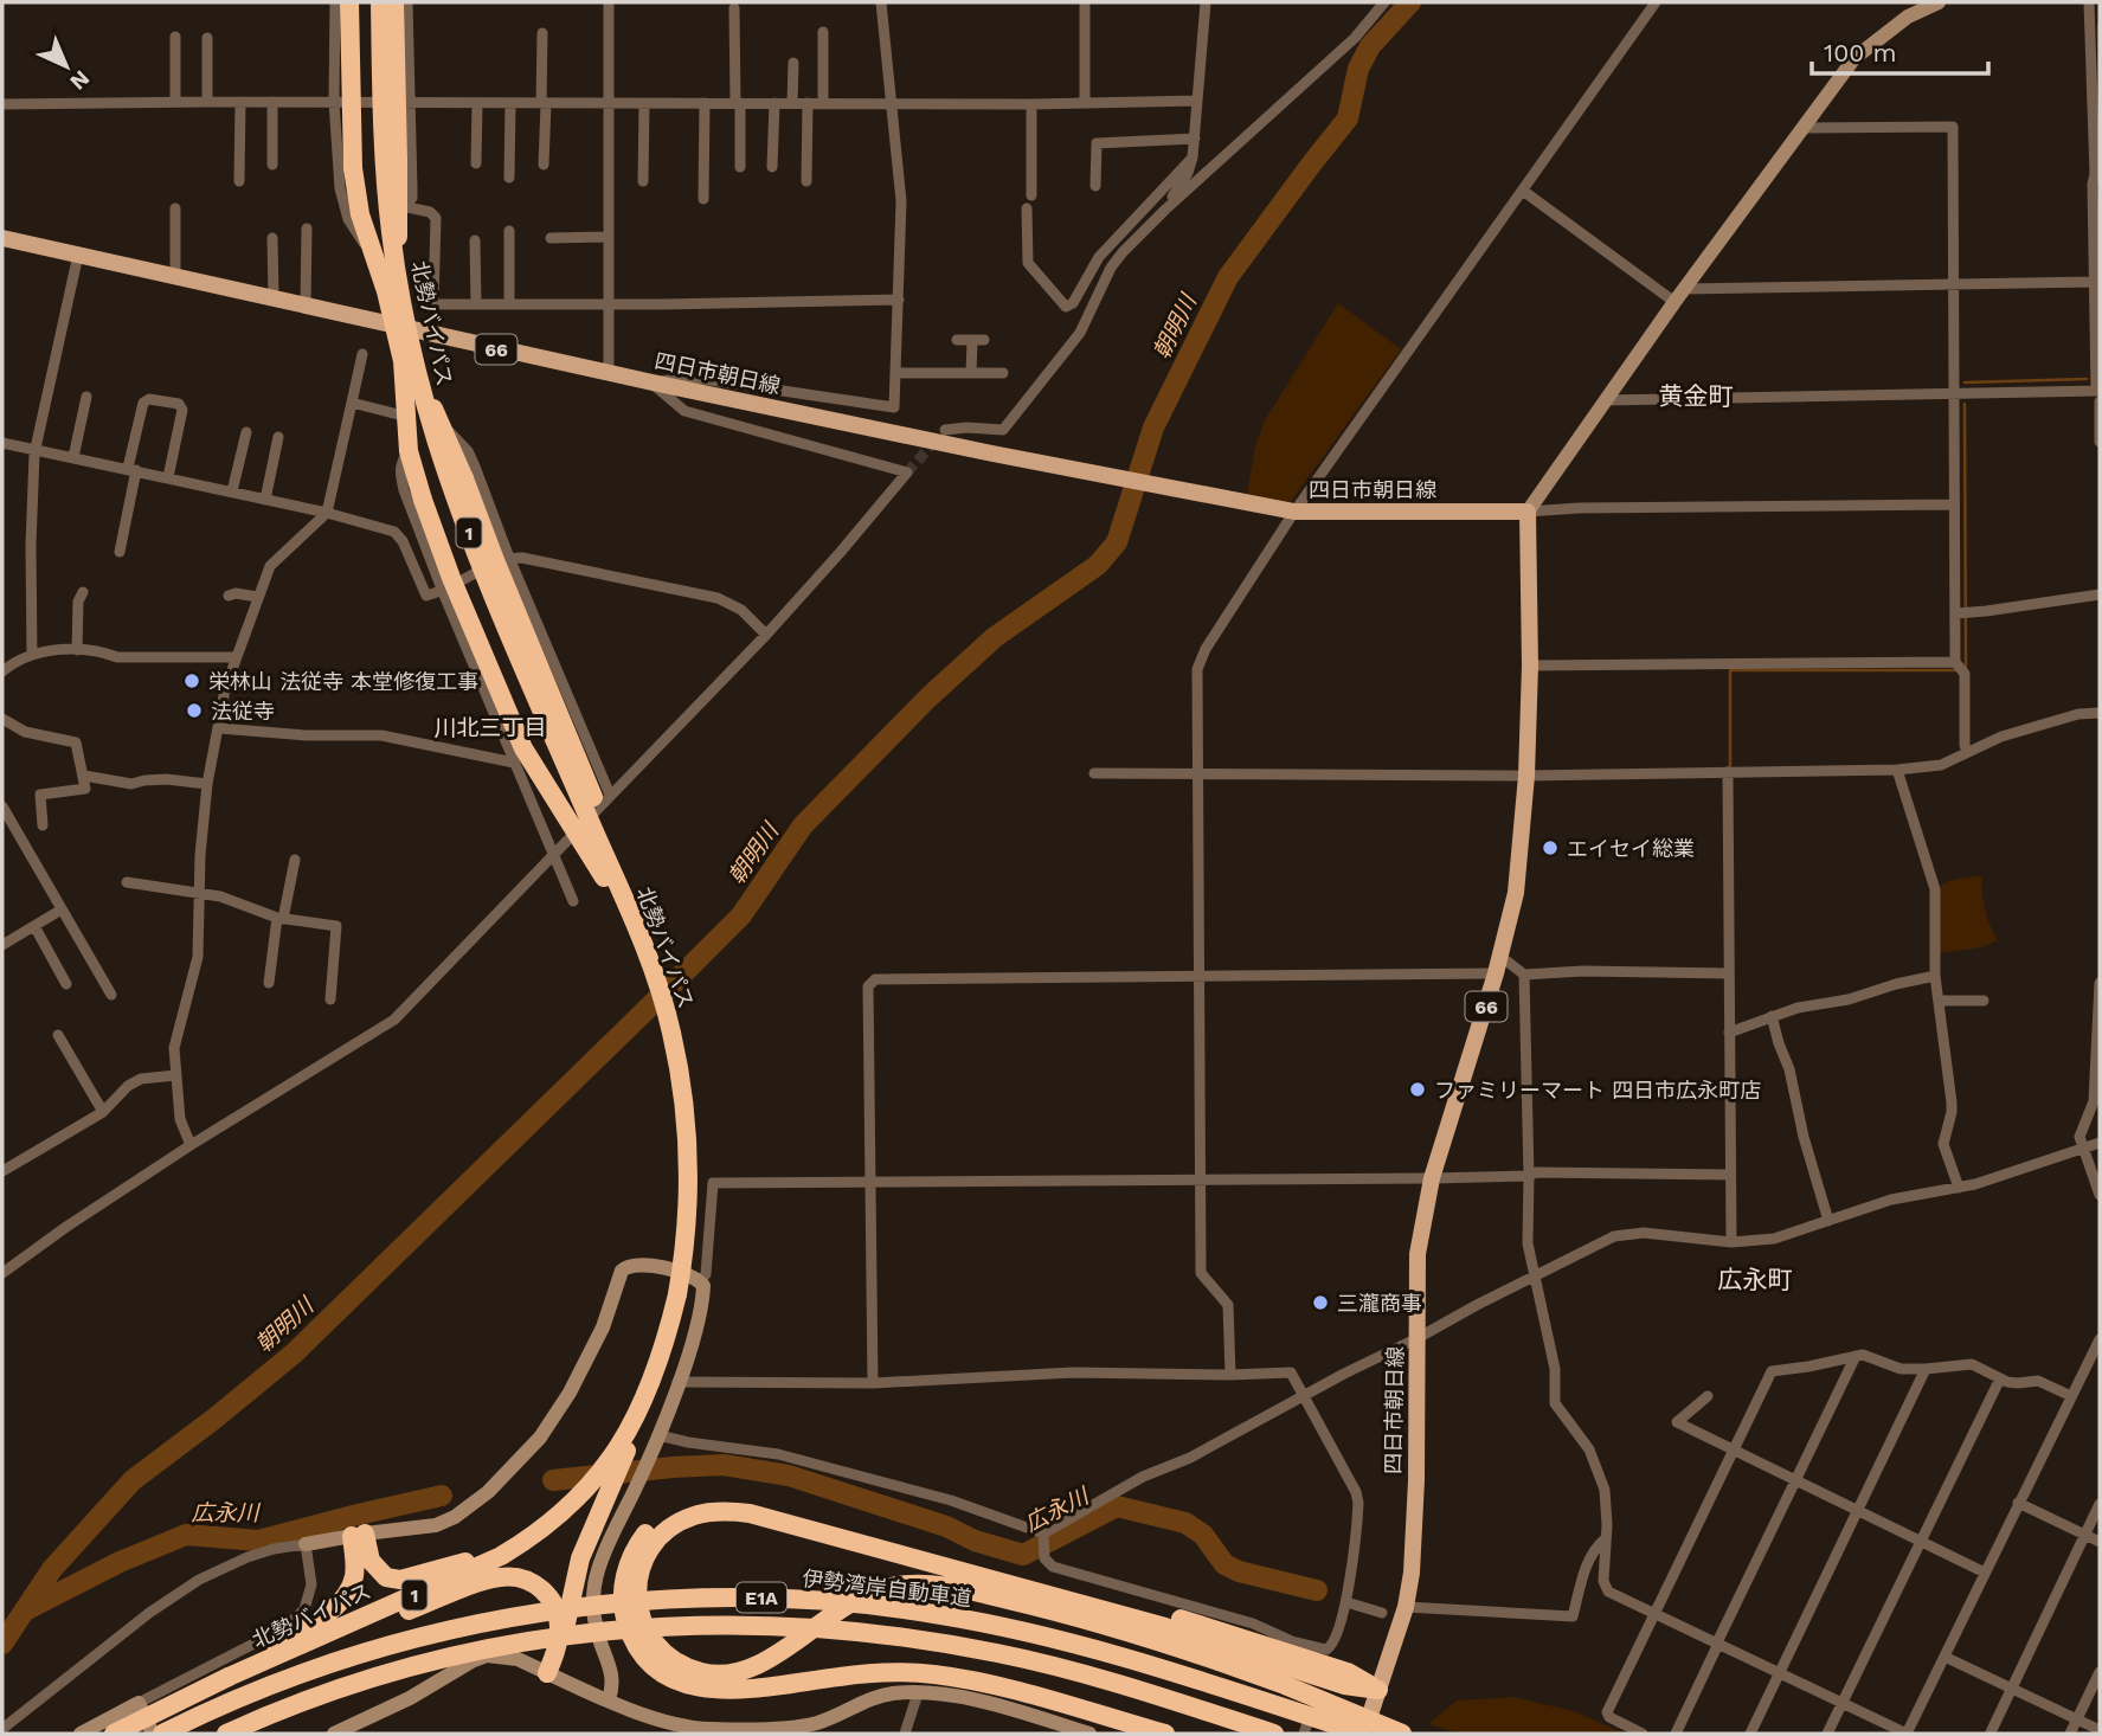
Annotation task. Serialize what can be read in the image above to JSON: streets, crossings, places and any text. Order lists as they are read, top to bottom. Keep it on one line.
{"streets":{"highway":["北勢バイパス","1","伊勢湾岸自動車道","E1A"],"main road":["66","四日市朝日線"]},"crossings":[["北勢バイパス","1"],["四日市朝日線","1"],["四日市朝日線","伊勢湾岸自動車道"]],"districts":["黄金町","川北三丁目","広永町"],"water":["朝明川","広永川"],"places":["栄林山 法従寺 本堂修復工事","法従寺","エイセイ総業","ファミリーマート 四日市広永町店","三瀧商事"],"scale_bar":"100 m","north":"bottom right"}
